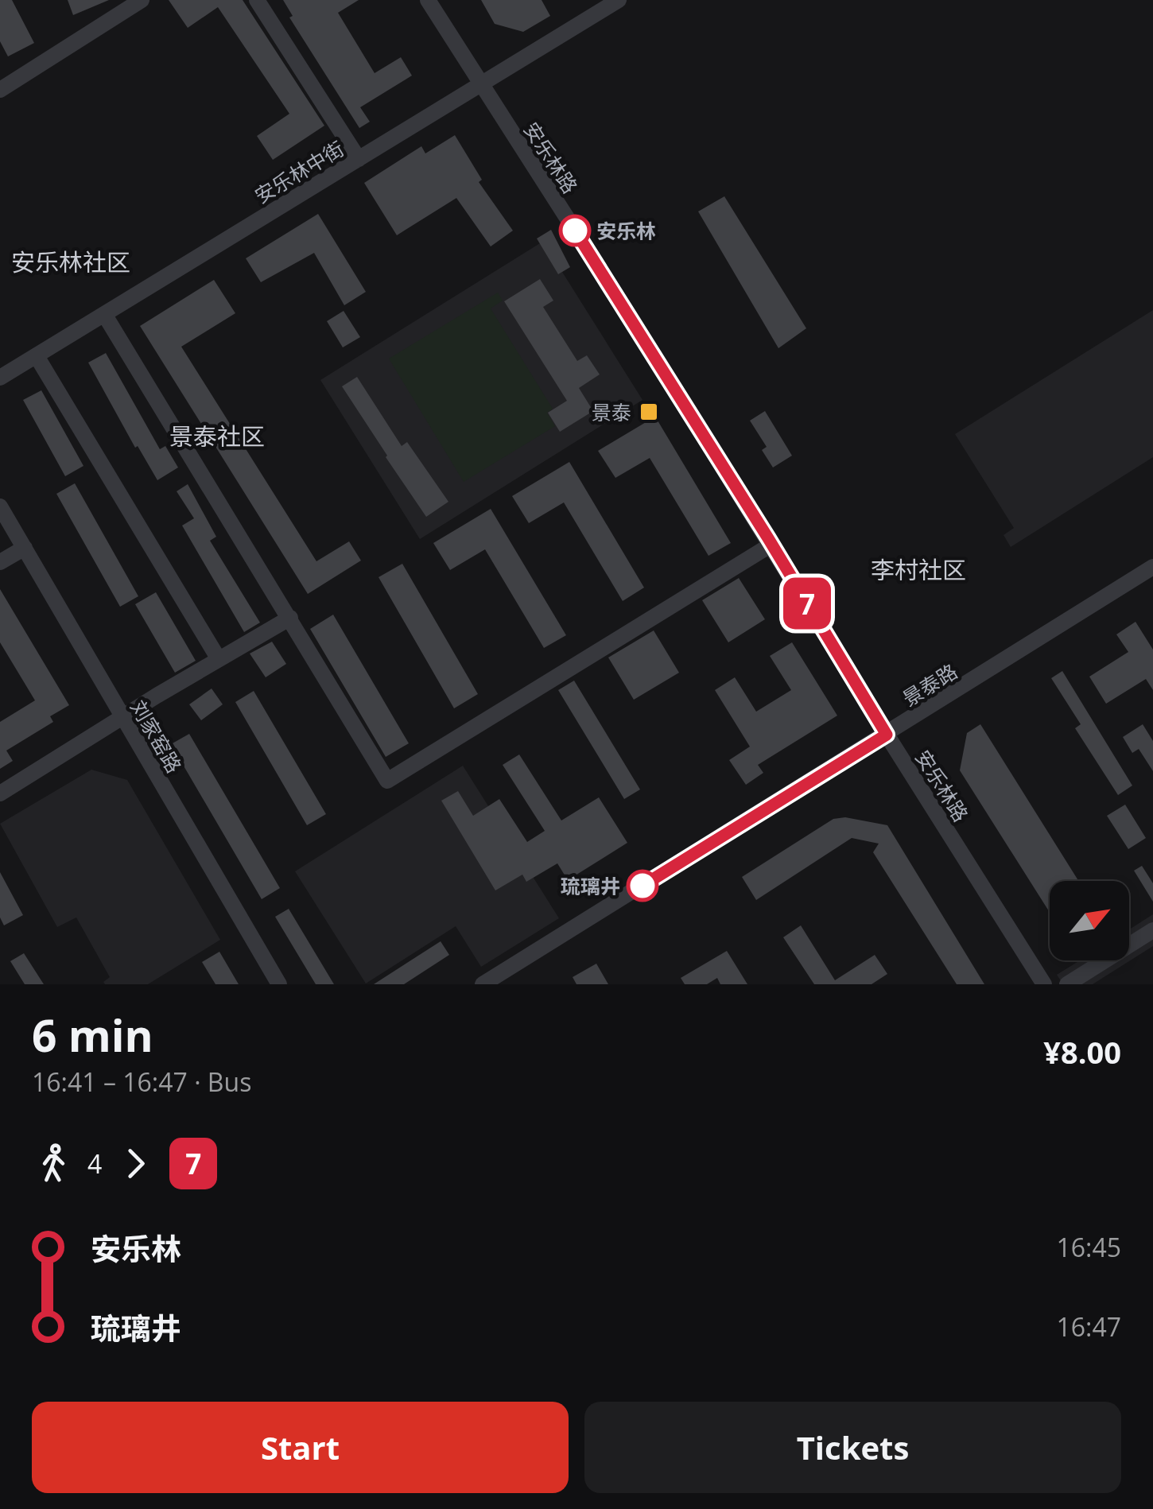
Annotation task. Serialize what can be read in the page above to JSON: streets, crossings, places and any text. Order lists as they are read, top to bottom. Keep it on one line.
{"streets":{"street":["安乐林路","安乐林中街","景泰路","刘家窑路"]},"crossings":[["安乐林路","安乐林中街"],["安乐林路","景泰路"]],"districts":["安乐林社区","景泰社区","李村社区"],"places":{"other":["安乐林","琉璃井"],"transit":["景泰"]},"lines":["bus line 7"],"north":"top right","page":{"on_map":"7","heading":["6 min","16:41 – 16:47 · Bus","¥8.00"],"legs":["4","7"],"list":[{"name":"安乐林","value":"16:45"},{"name":"琉璃井","value":"16:47"}],"buttons":["Start","Tickets"]}}
